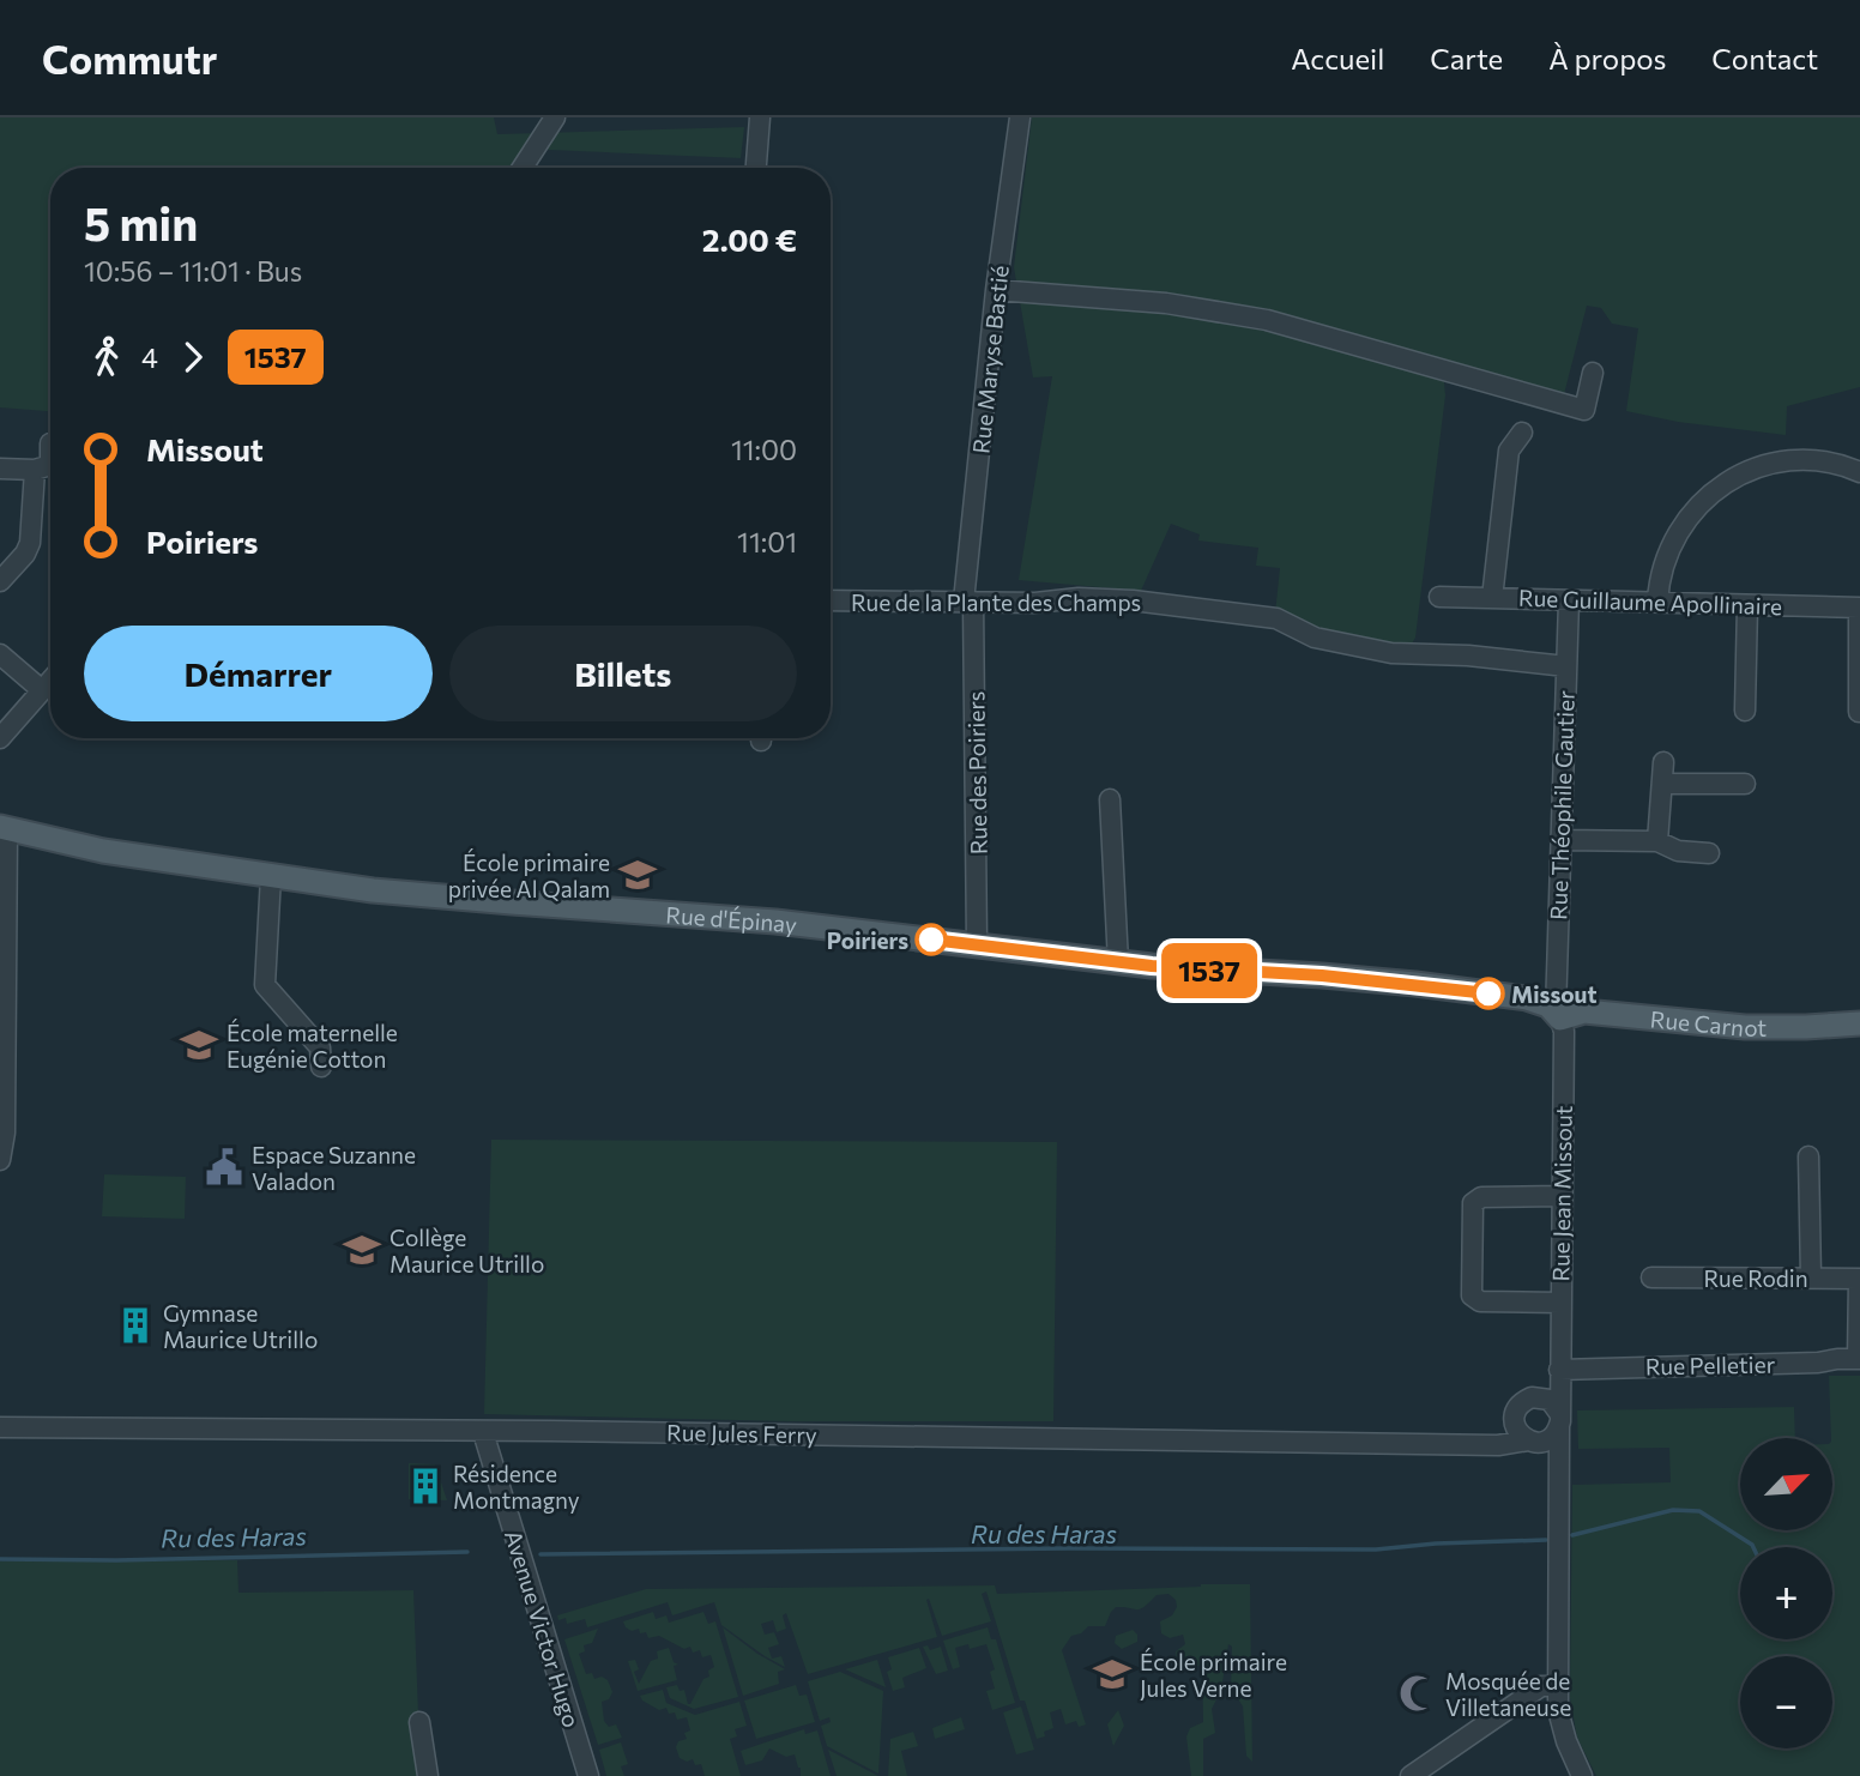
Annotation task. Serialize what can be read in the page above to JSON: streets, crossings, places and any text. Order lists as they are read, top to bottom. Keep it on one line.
{"streets":{"main road":["Rue d'Épinay","Rue Carnot"],"street":["Rue Maryse Bastié","Rue de la Plante des Champs","Rue Guillaume Apollinaire","Rue des Poiriers","Rue Théophile Gautier","Rue Jean Missout","Rue Rodin","Rue Pelletier","Rue Jules Ferry","Avenue Victor Hugo"]},"crossings":[["Rue Maryse Bastié","Rue de la Plante des Champs"],["Rue Maryse Bastié","Rue des Poiriers"],["Rue de la Plante des Champs","Rue des Poiriers"],["Rue de la Plante des Champs","Rue Théophile Gautier"],["Rue Guillaume Apollinaire","Rue Théophile Gautier"],["Rue des Poiriers","Rue d'Épinay"],["Rue Théophile Gautier","Rue d'Épinay"],["Rue Théophile Gautier","Rue Carnot"],["Rue Théophile Gautier","Rue Jean Missout"],["Rue d'Épinay","Rue Carnot"],["Rue d'Épinay","Rue Jean Missout"],["Rue Carnot","Rue Jean Missout"],["Rue Jean Missout","Rue Pelletier"],["Rue Jean Missout","Rue Jules Ferry"],["Rue Rodin","Rue Pelletier"],["Rue Jules Ferry","Avenue Victor Hugo"]],"water":["Ru des Haras"],"places":{"school or university":["École primaire privée Al Qalam","École maternelle Eugénie Cotton","Collège Maurice Utrillo","École primaire Jules Verne"],"other":["Poiriers","Missout"],"public building":["Espace Suzanne Valadon"],"building":["Gymnase Maurice Utrillo","Résidence Montmagny"],"mosque":["Mosquée de Villetaneuse"]},"lines":["bus line 1537"],"north":"top right","page":{"header":"Commutr","nav":["Accueil","Carte","À propos","Contact"],"on_map":"1537","heading":["5 min","10:56 – 11:01 · Bus","2.00 €"],"legs":["4","1537"],"list":[{"name":"Missout","value":"11:00"},{"name":"Poiriers","value":"11:01"}],"buttons":["Démarrer","Billets"],"map_buttons":["+","−"]}}
